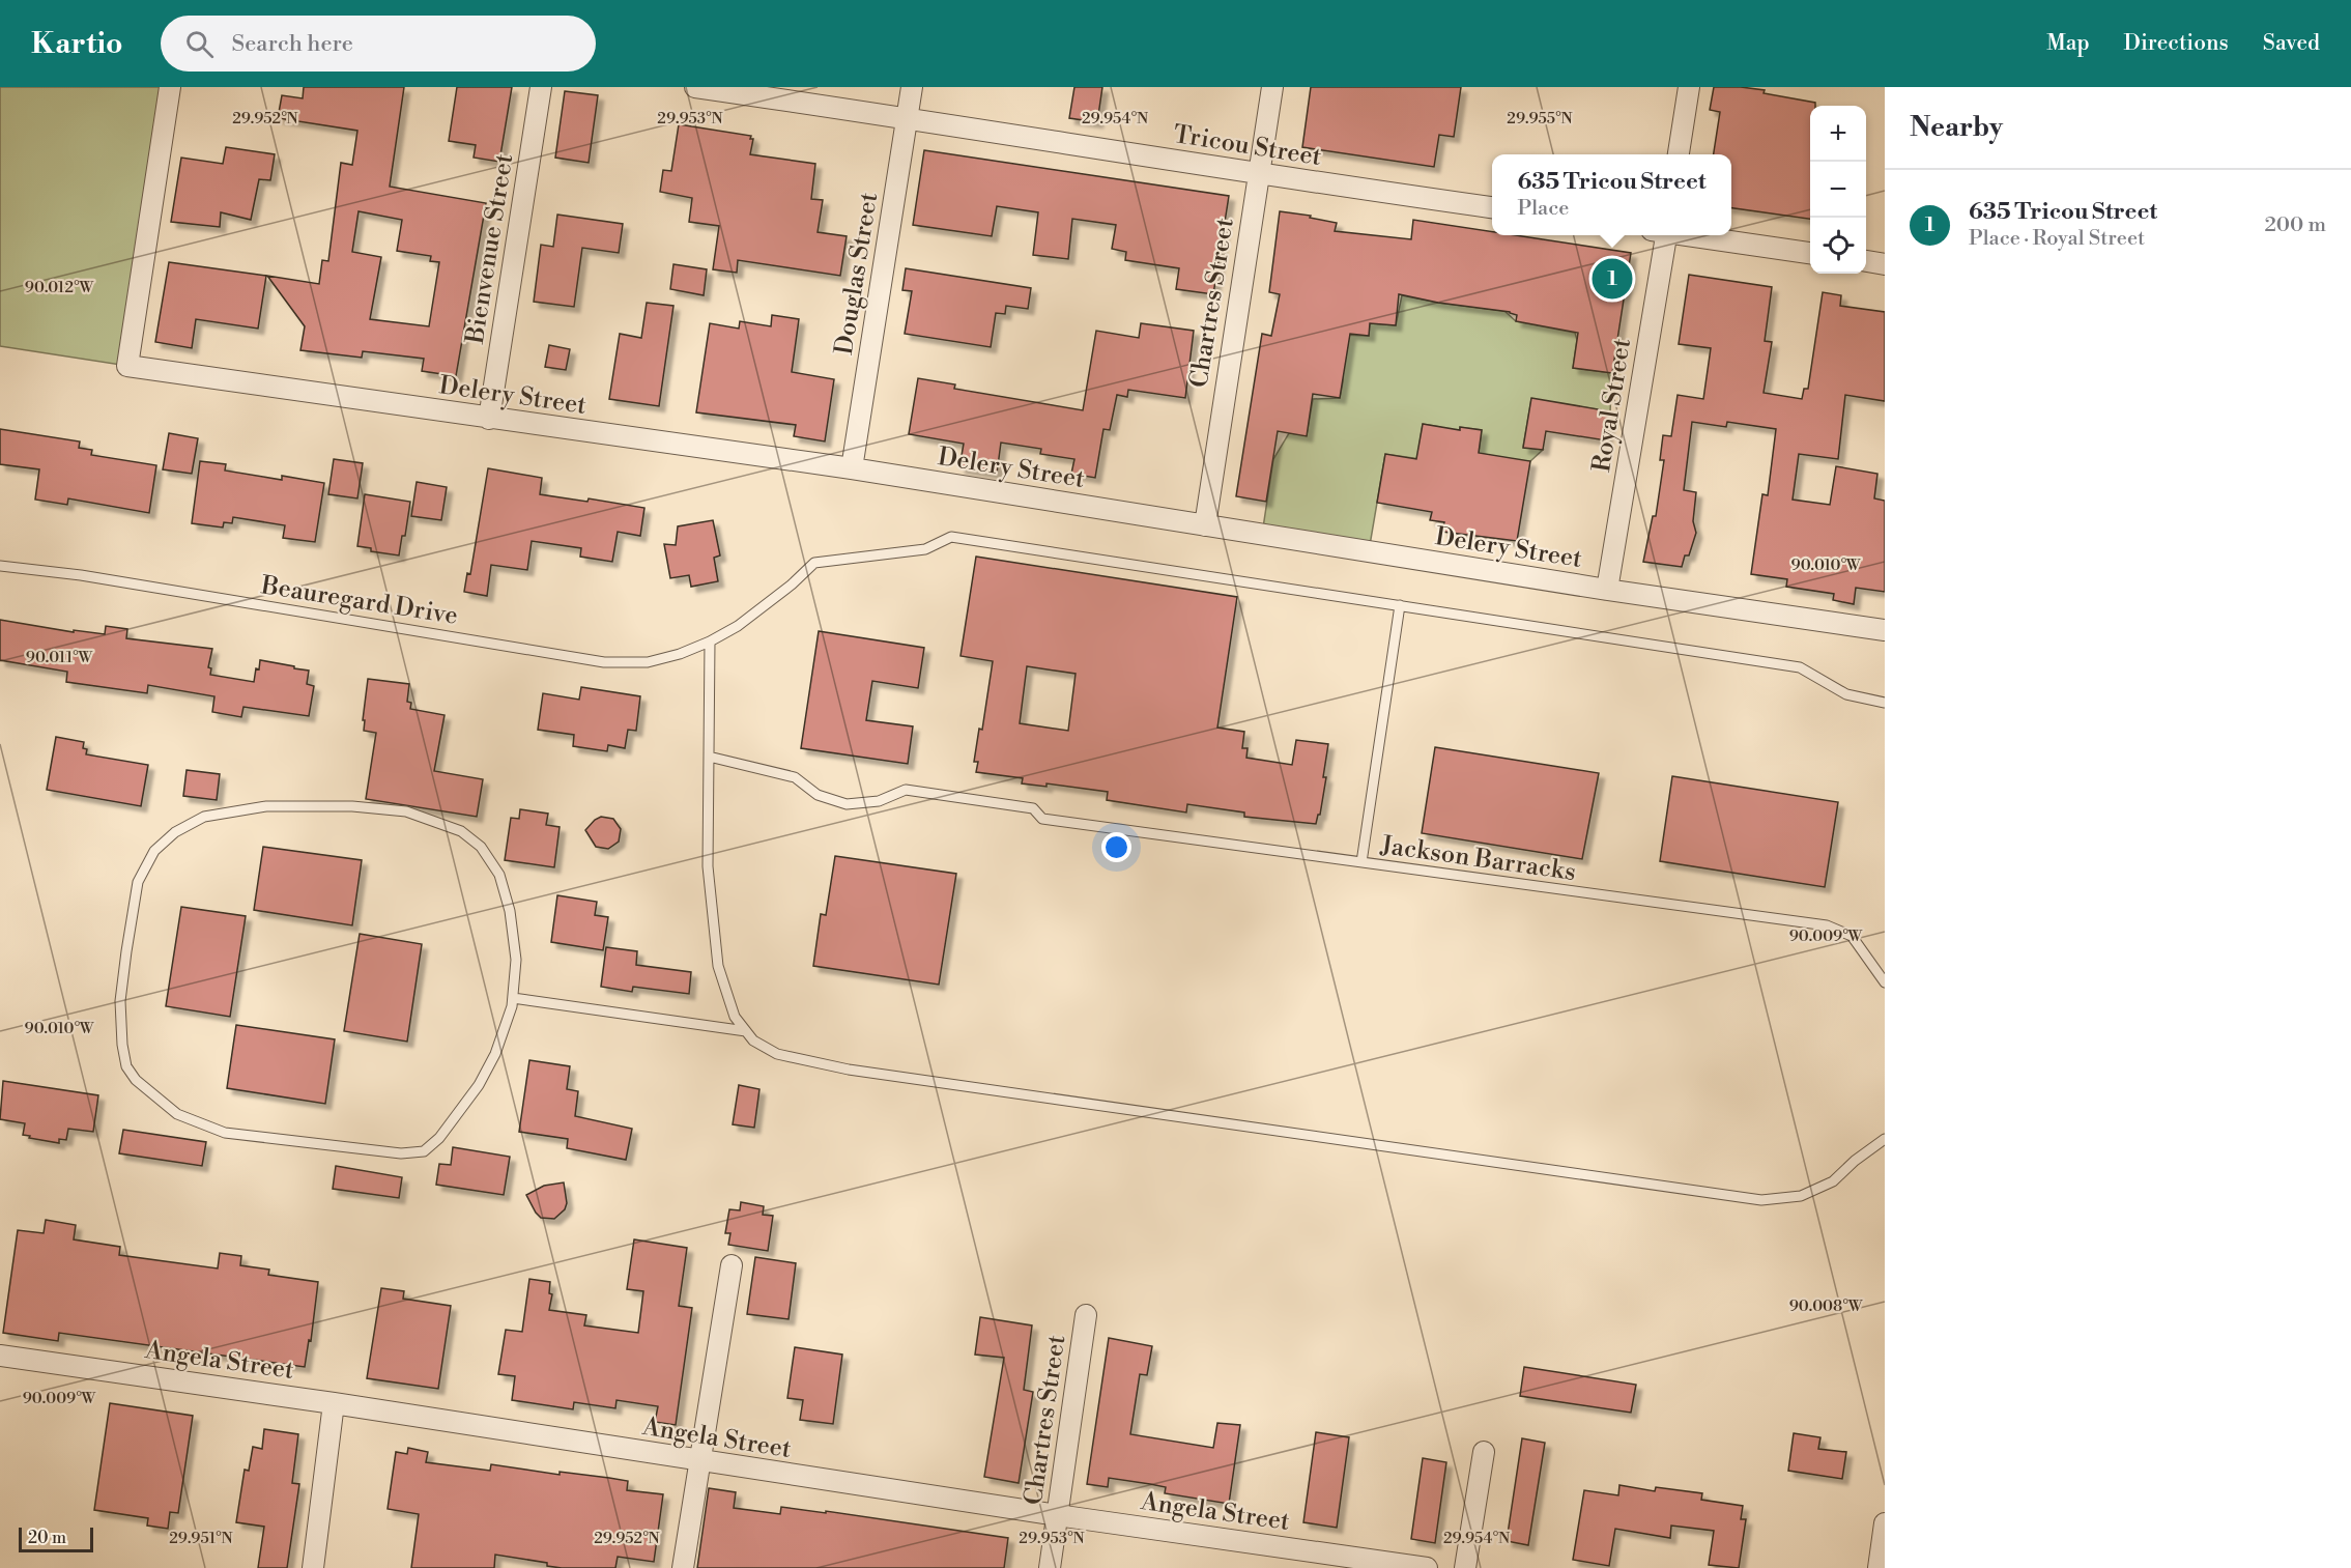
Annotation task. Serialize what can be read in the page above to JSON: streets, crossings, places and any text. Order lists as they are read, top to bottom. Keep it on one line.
{"streets":{"street":["Tricou Street","Bienvenue Street","Douglas Street","Chartres Street","Delery Street","Royal Street","Angela Street"],"lane":["Beauregard Drive","Jackson Barracks"]},"crossings":[["Tricou Street","Douglas Street"],["Tricou Street","Chartres Street"],["Bienvenue Street","Delery Street"],["Douglas Street","Delery Street"],["Chartres Street","Delery Street"],["Chartres Street","Angela Street"],["Delery Street","Royal Street"]],"scale_bar":"20 m","page":{"header":"Kartio","search":"Search here","nav":["Map","Directions","Saved"],"heading":"Nearby","map_buttons":["+","−"],"popup":["635 Tricou Street","Place"],"list":[{"mark":"1","name":"635 Tricou Street","note":"Place · Royal Street","value":"200 m"}],"pins":"1","scale":"20 m"},"coordinates":["29.952°N","29.953°N","29.954°N","29.955°N","90.012°W","90.010°W","90.011°W","90.009°W","90.008°W","29.951°N"]}
